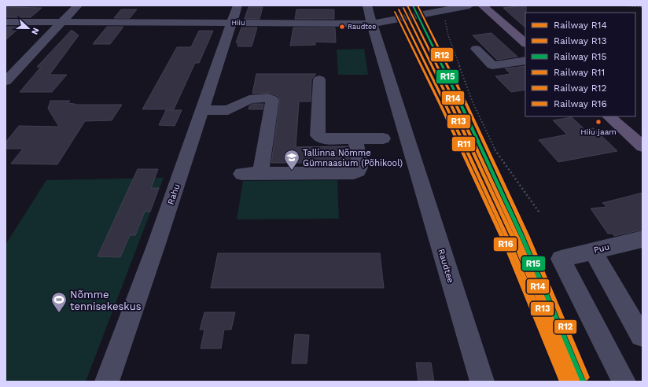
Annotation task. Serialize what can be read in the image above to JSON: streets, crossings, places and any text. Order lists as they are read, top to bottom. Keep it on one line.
{"streets":{"street":["Hiiu","Rahu","Puu","Raudtee"]},"crossings":[["Hiiu","Rahu"],["Hiiu","Raudtee"]],"places":{"other":["Raudtee","Hiiu jaam"],"school or university":["Tallinna Nõmme Gümnaasium (Põhikool)"],"sports":["Nõmme tennisekeskus"]},"lines":["rail line R14","rail line R15","rail line R12","rail line R13","rail line R11","rail line R16"],"legend":["Railway R14","Railway R13","Railway R15","Railway R11","Railway R12","Railway R16"],"north":"right"}
